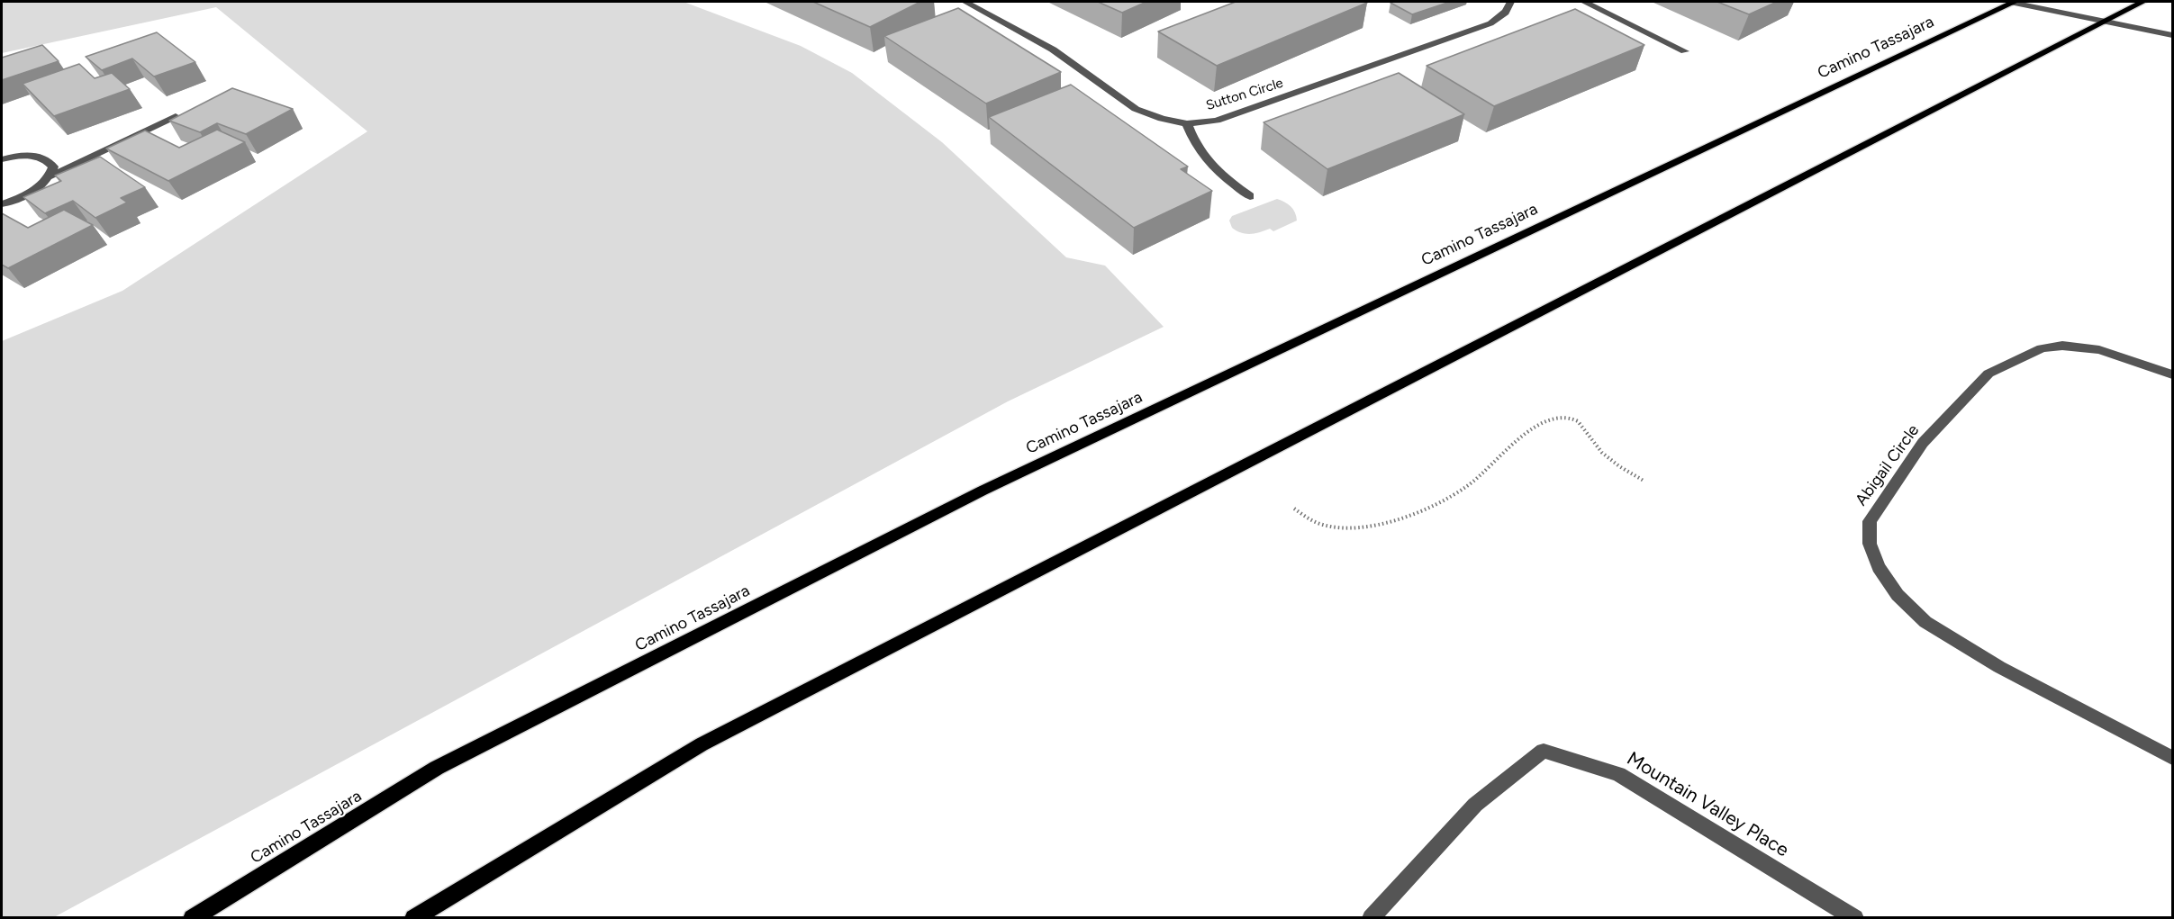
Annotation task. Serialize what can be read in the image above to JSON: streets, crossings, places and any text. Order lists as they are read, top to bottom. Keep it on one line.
{"streets":{"main road":["Camino Tassajara"],"street":["Sutton Circle","Abigail Circle","Mountain Valley Place"]}}
